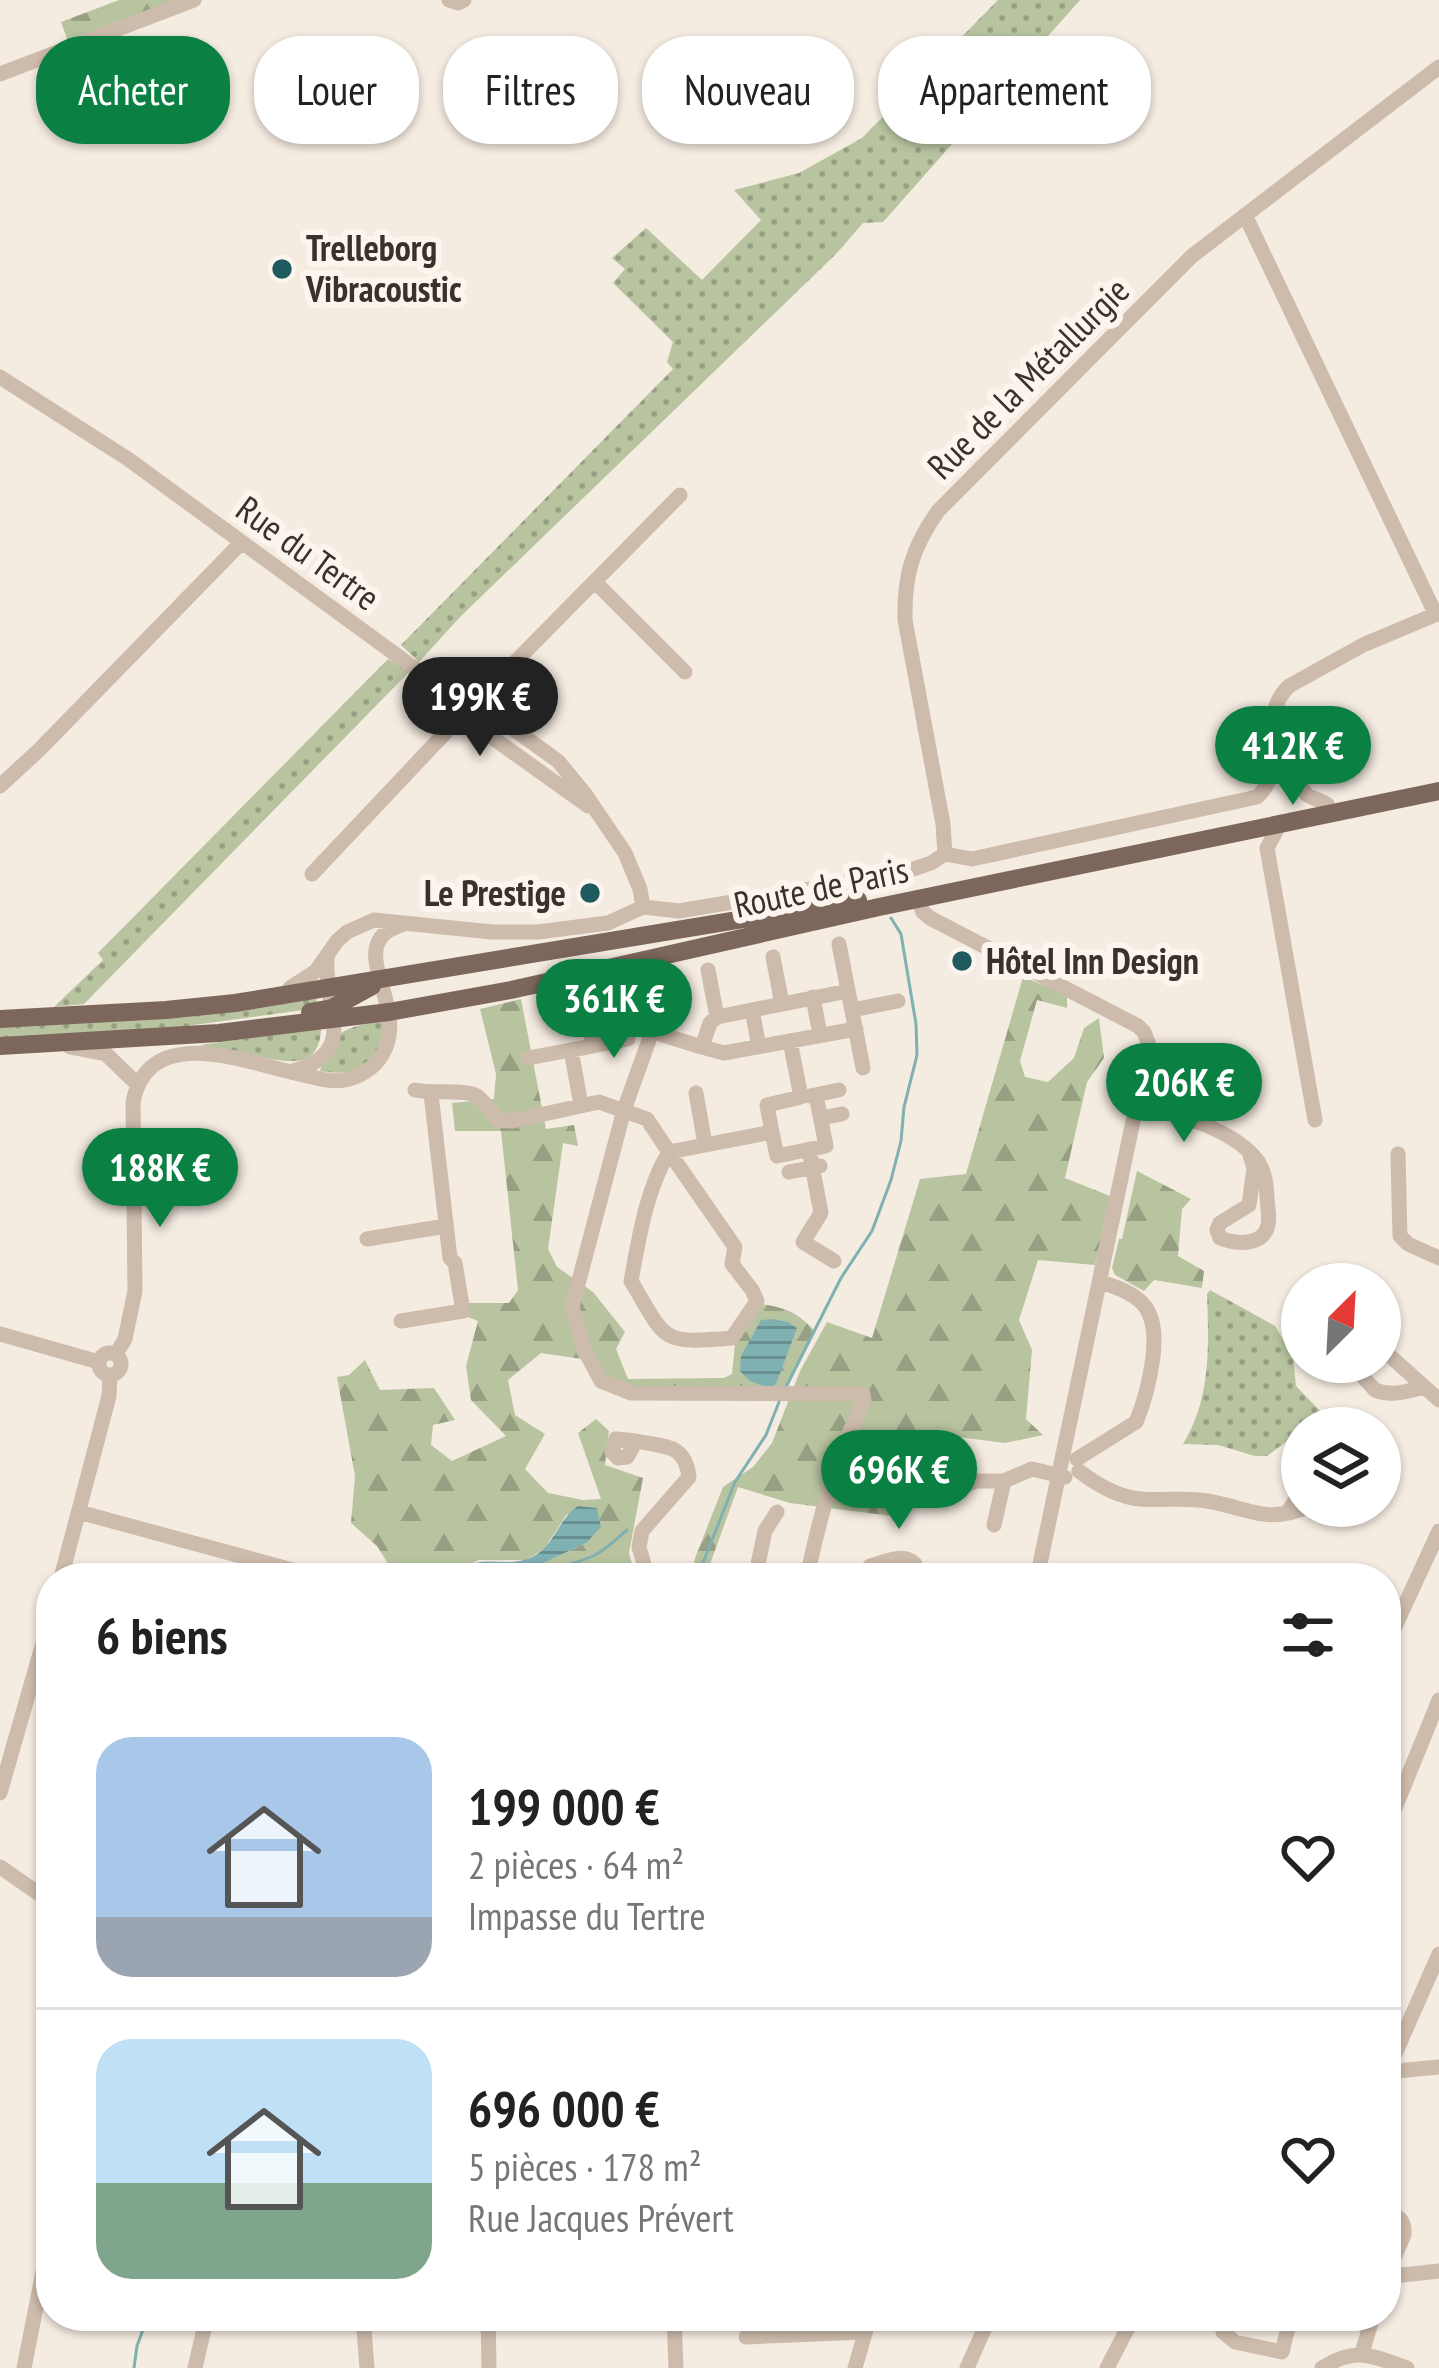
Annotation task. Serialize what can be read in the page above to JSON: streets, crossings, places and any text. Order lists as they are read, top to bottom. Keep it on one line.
{"streets":{"main road":["Route de Paris"],"street":["Rue de la Métallurgie","Rue du Tertre"]},"places":["Trelleborg Vibracoustic","Le Prestige","Hôtel Inn Design"],"north":"top right","page":{"chip":["Acheter","Louer","Filtres","Nouveau","Appartement"],"price":["199K €","412K €","361K €","206K €","188K €","696K €"],"heading":"6 biens","list":[{"name":"199 000 €","note":"2 pièces · 64 m² · Impasse du Tertre"},{"name":"696 000 €","note":"5 pièces · 178 m² · Rue Jacques Prévert"}]}}
